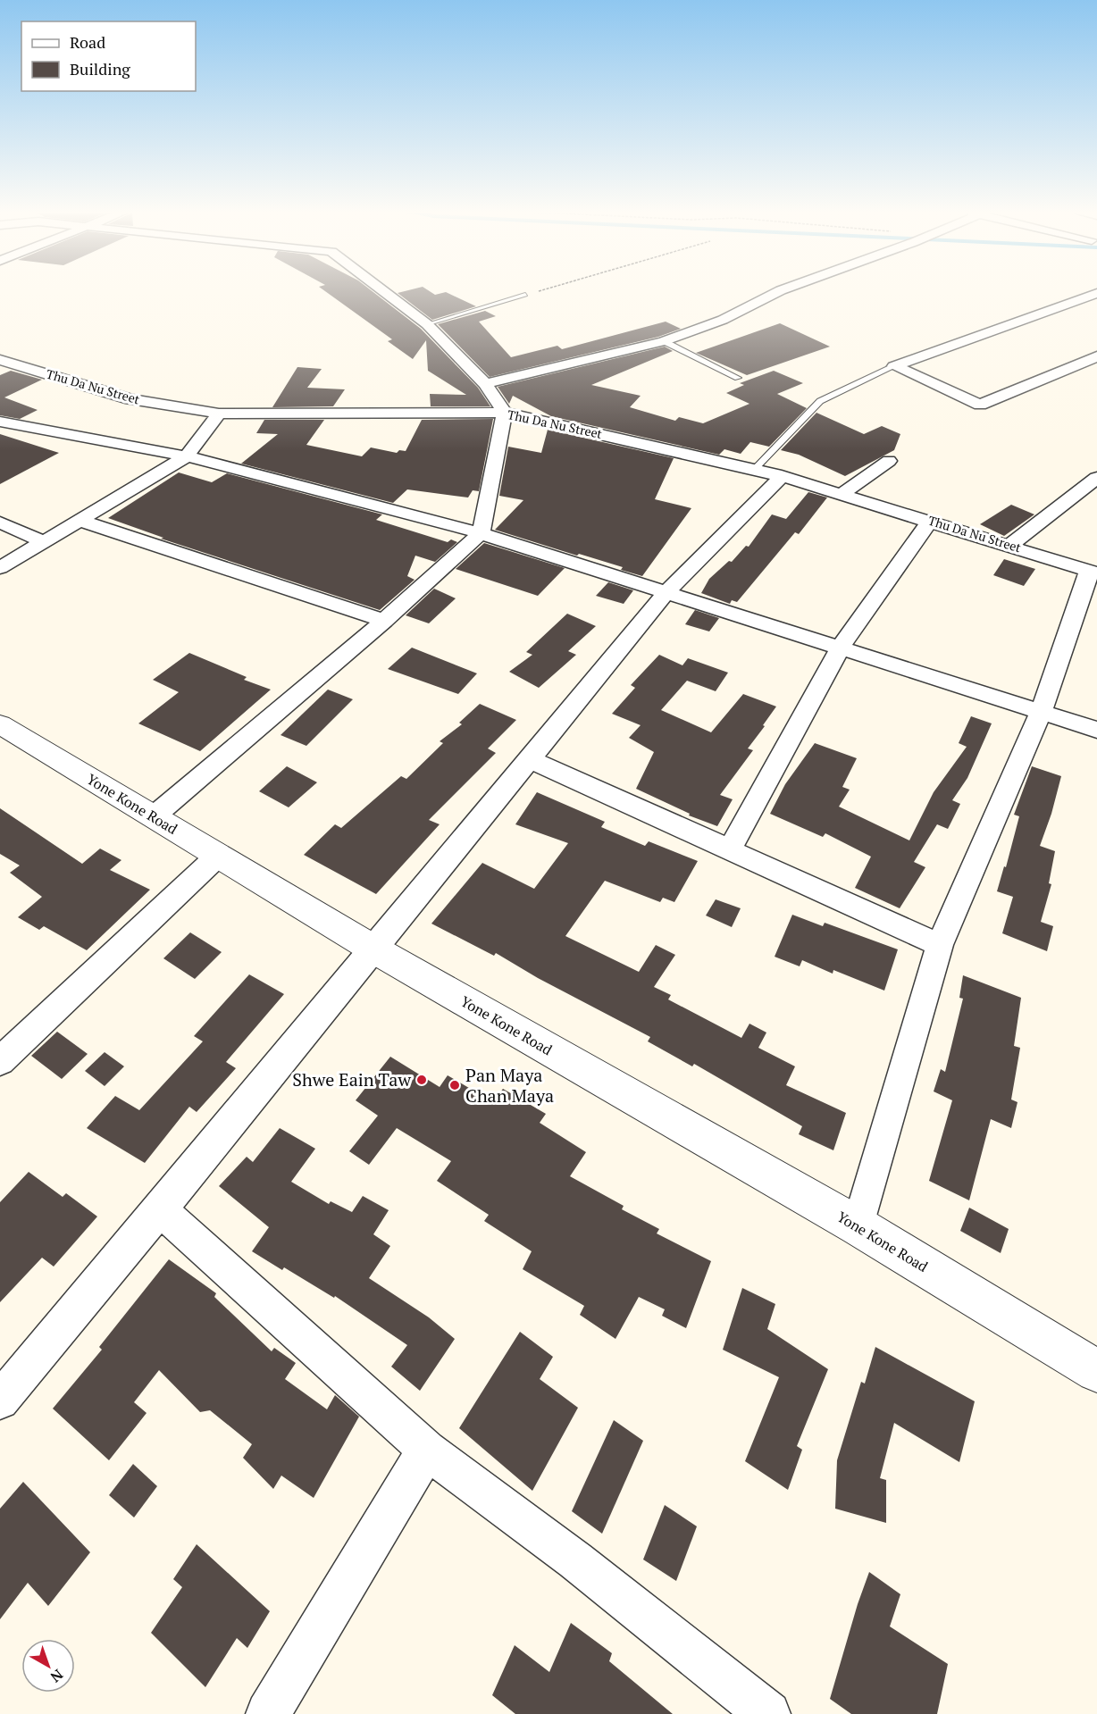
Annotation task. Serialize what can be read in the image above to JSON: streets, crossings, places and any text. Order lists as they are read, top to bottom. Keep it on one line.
{"streets":{"street":["Thu Da Nu Street","Yone Kone Road"]},"places":["Shwe Eain Taw","Pan Maya Chan Maya"],"legend":["Road","Building"],"north":"bottom right"}
